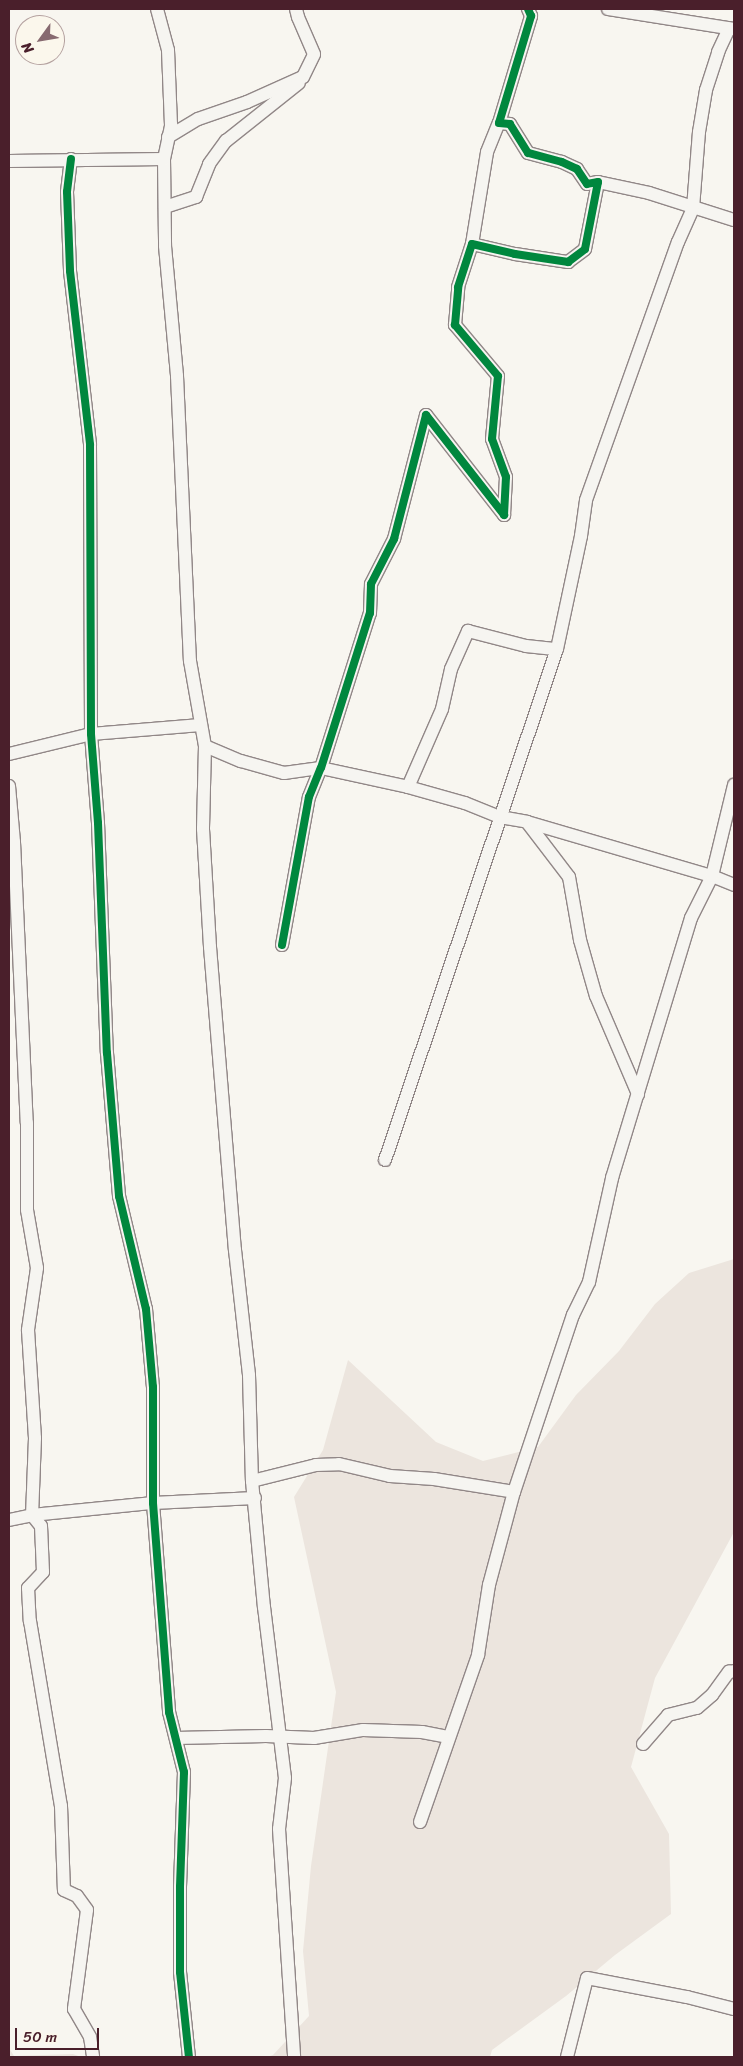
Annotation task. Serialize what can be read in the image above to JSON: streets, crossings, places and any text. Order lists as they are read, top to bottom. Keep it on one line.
{"scale_bar":"50 m","north":"bottom left"}
